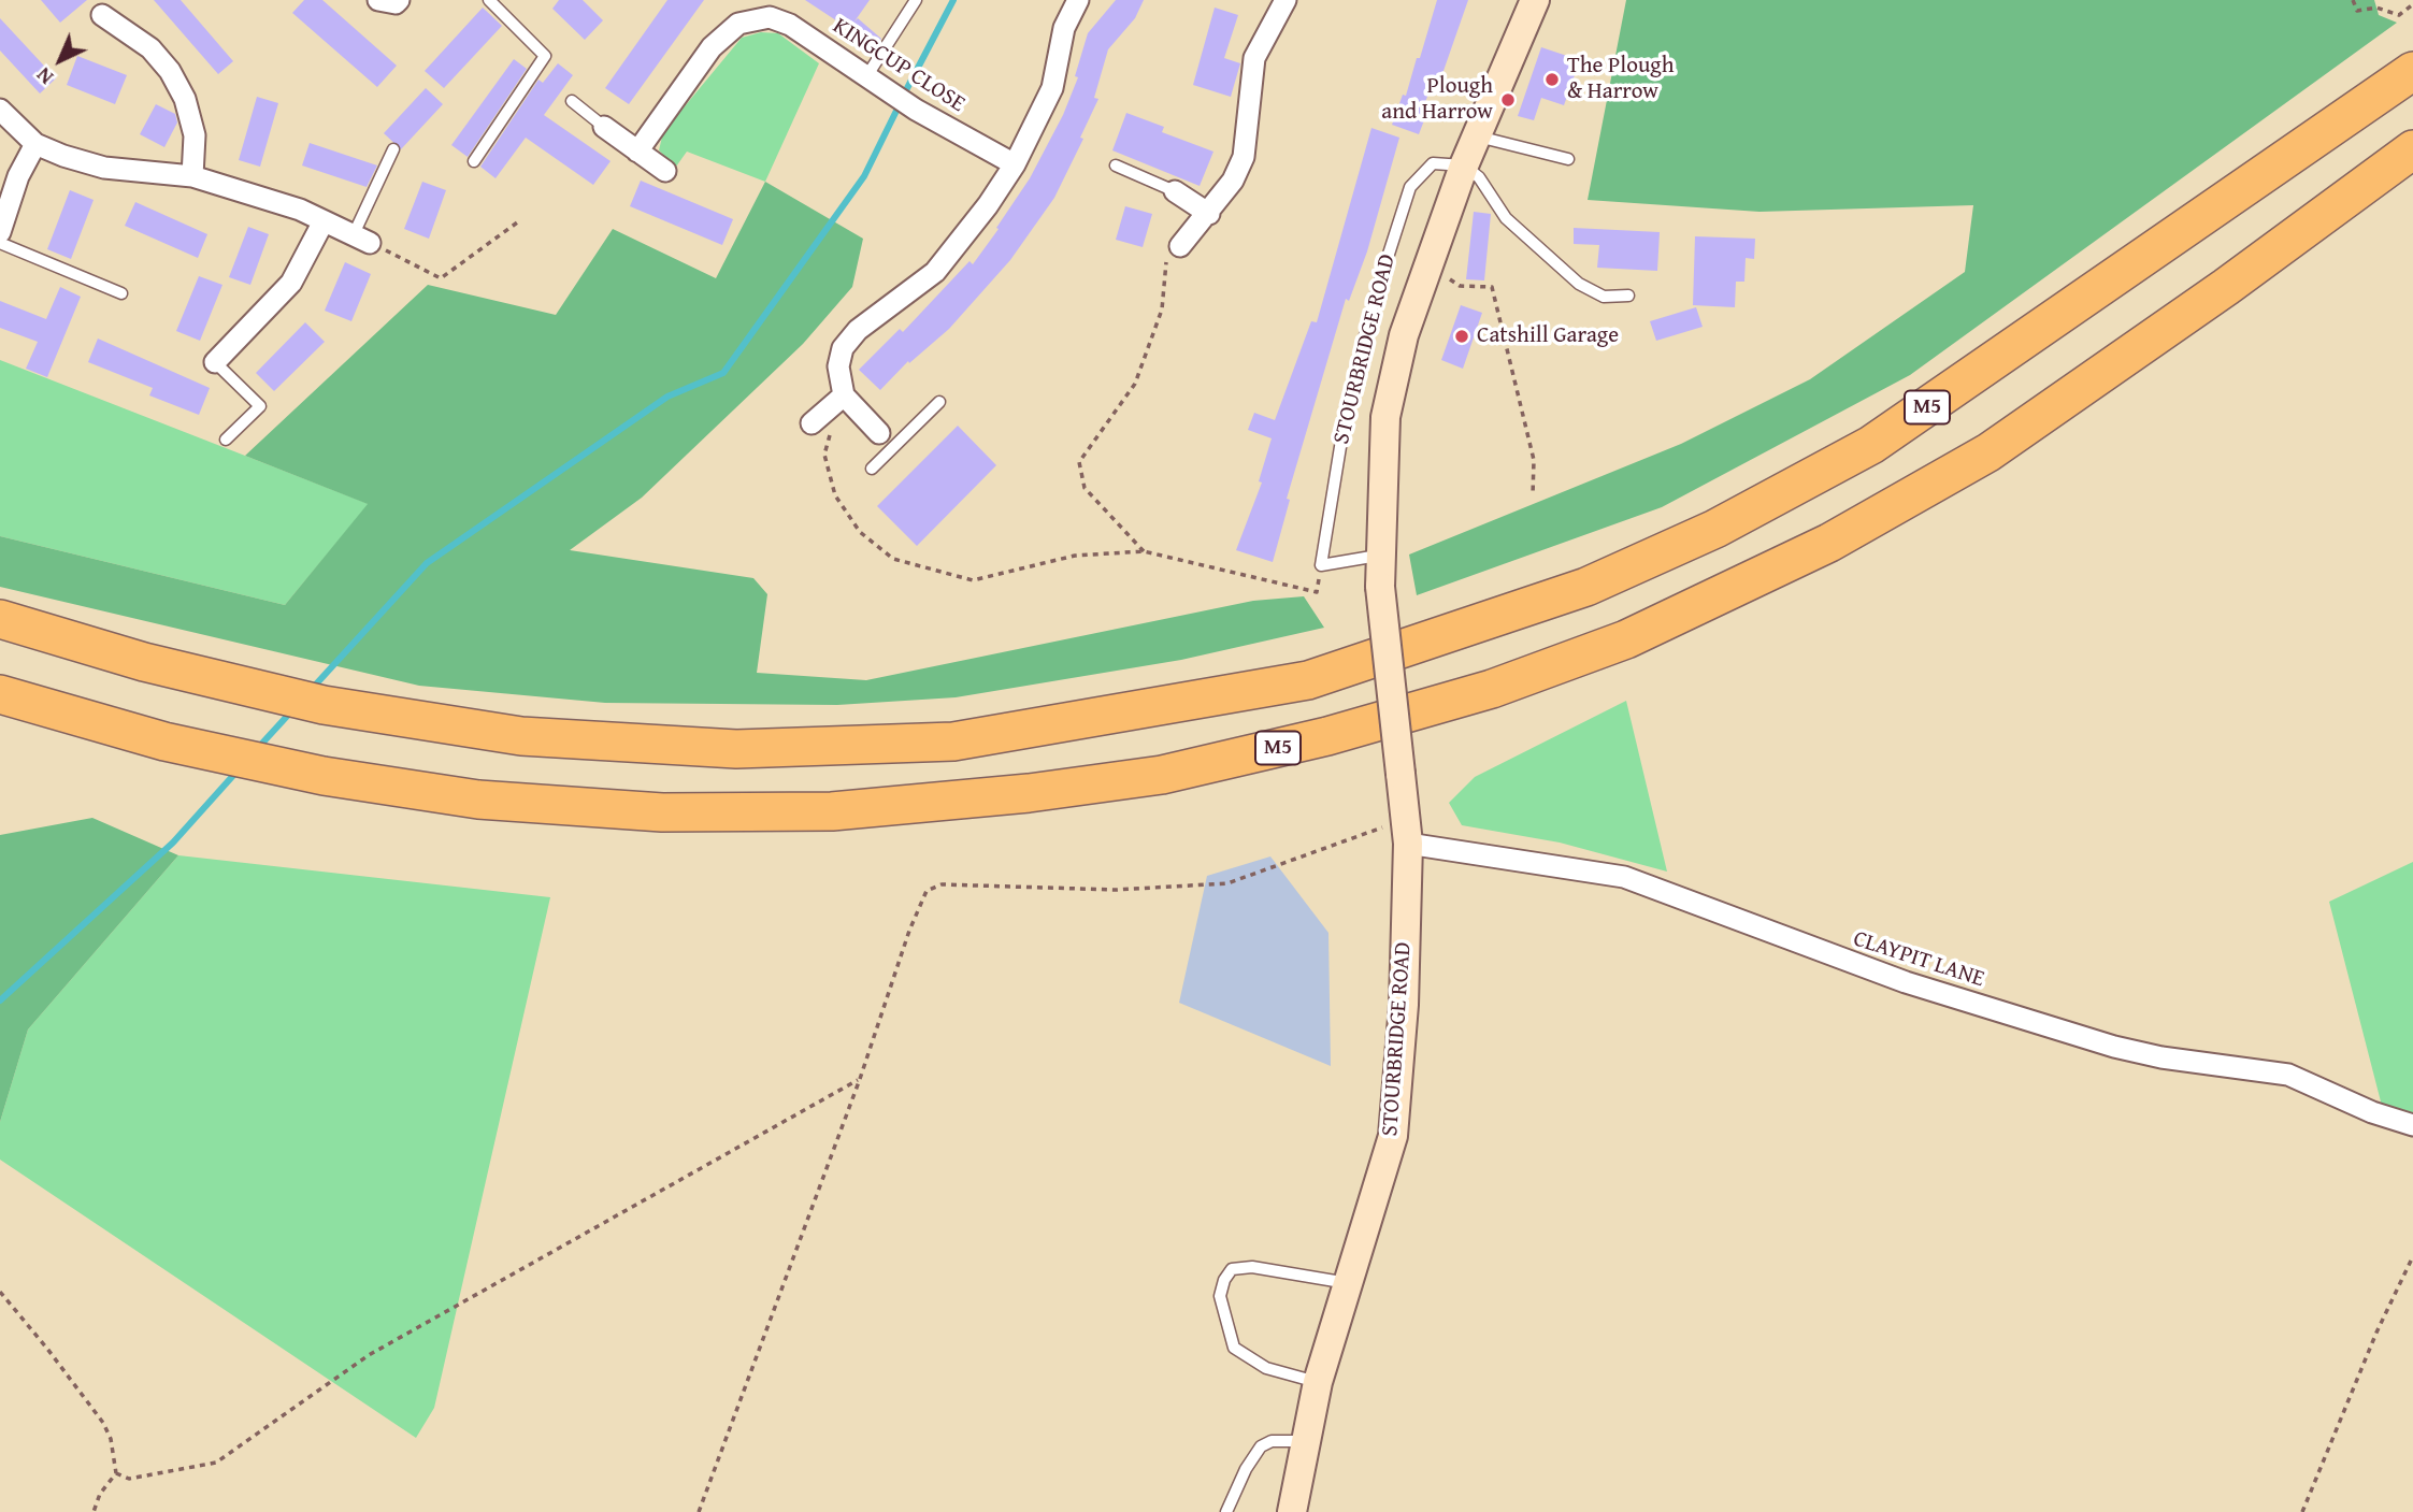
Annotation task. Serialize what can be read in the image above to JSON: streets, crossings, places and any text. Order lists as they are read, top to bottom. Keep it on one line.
{"streets":{"highway":["M5"],"main road":["STOURBRIDGE ROAD"],"street":["KINGCUP CLOSE","CLAYPIT LANE"]},"crossings":[["STOURBRIDGE ROAD","CLAYPIT LANE"]],"places":["The Plough & Harrow","Plough and Harrow","Catshill Garage"],"north":"bottom left"}
